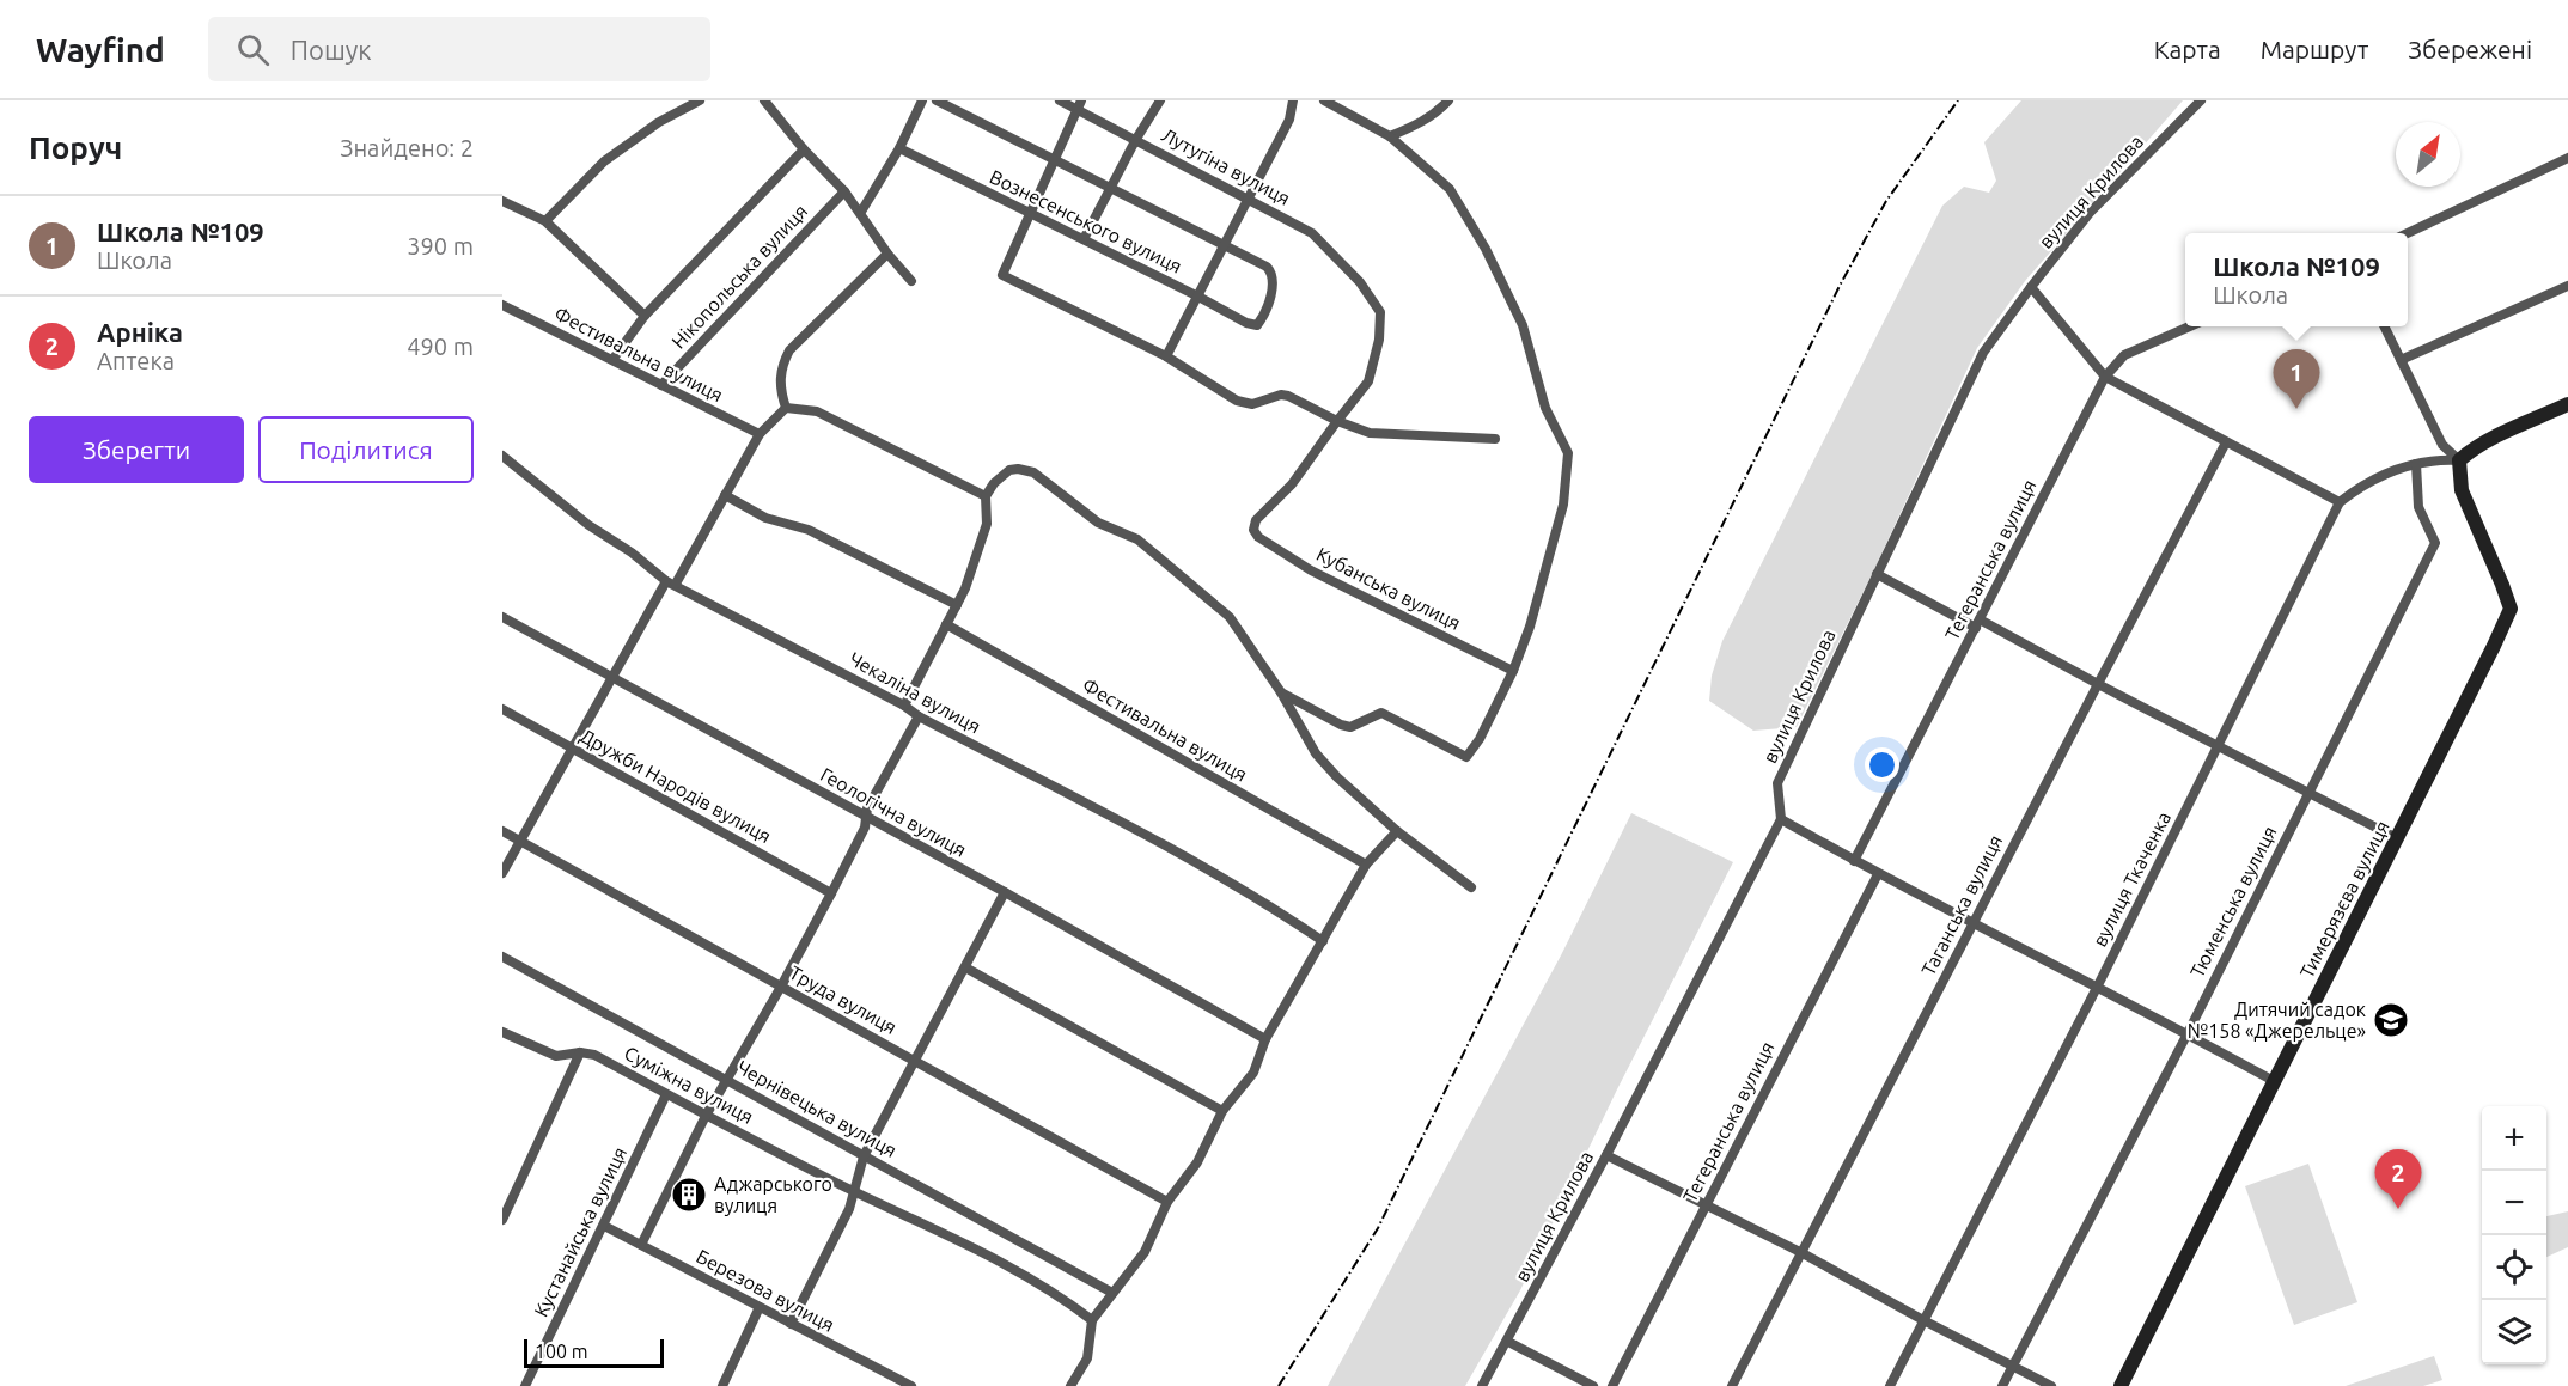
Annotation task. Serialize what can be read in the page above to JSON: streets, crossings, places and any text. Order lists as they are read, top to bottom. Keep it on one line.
{"streets":{"street":["Лутугіна вулиця","вулиця Крилова","Вознесенського вулиця","Нікопольська вулиця","Фестивальна вулиця","Тегеранська вулиця","Кубанська вулиця","Чекаліна вулиця","Дружби Народів вулиця","Геологічна вулиця","вулиця Ткаченка","Тимерязєва вулиця","Тюменська вулиця","Таганська вулиця","Труда вулиця","Суміжна вулиця","Чернівецька вулиця","Кустанайська вулиця","Березова вулиця"]},"crossings":[["Лутугіна вулиця","Кубанська вулиця"],["Нікопольська вулиця","Фестивальна вулиця"],["вулиця Ткаченка","Тимерязєва вулиця"],["вулиця Ткаченка","Тюменська вулиця"],["Суміжна вулиця","Кустанайська вулиця"],["Кустанайська вулиця","Березова вулиця"]],"places":{"school or university":["Дитячий садок №158 «Джерельце»"],"building":["Аджарського вулиця"]},"scale_bar":"100 m","north":"top right","page":{"header":"Wayfind","search":"Пошук","nav":["Карта","Маршрут","Збережені"],"heading":["Поруч","Знайдено: 2"],"list":[{"mark":"1","name":"Школа №109","note":"Школа","value":"390 m"},{"mark":"2","name":"Арніка","note":"Аптека","value":"490 m"}],"popup":["Школа №109","Школа"],"pins":["1","2"],"buttons":["Зберегти","Поділитися"],"map_buttons":["+","−"],"scale":"100 m"}}
